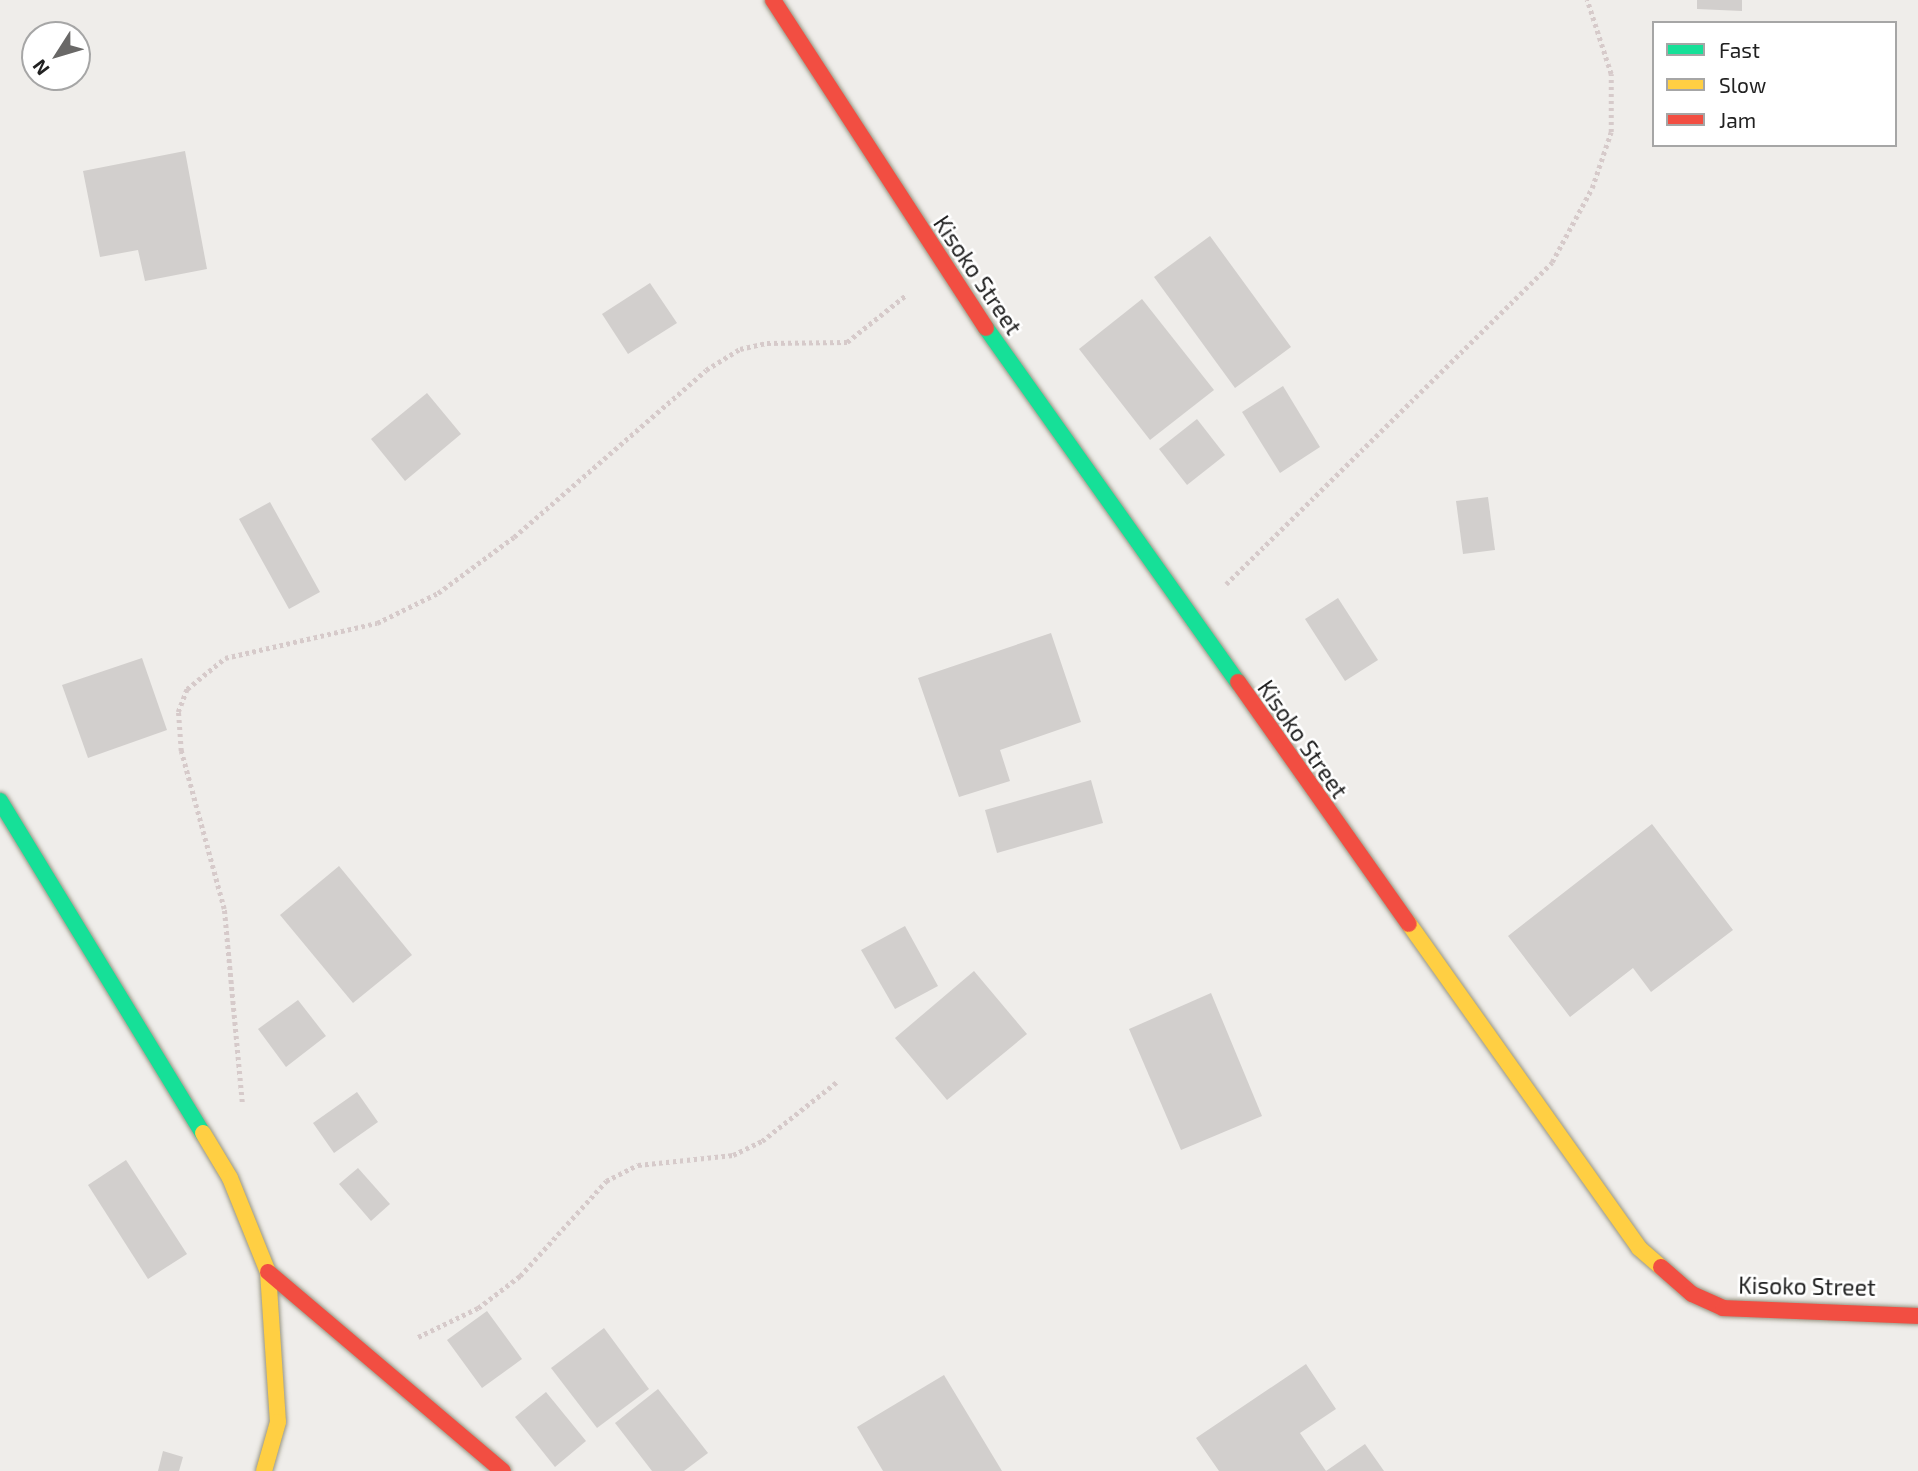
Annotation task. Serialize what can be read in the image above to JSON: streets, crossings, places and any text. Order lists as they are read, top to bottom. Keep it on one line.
{"streets":{"street":["Kisoko Street"]},"legend":["Fast","Slow","Jam"],"north":"bottom left"}
